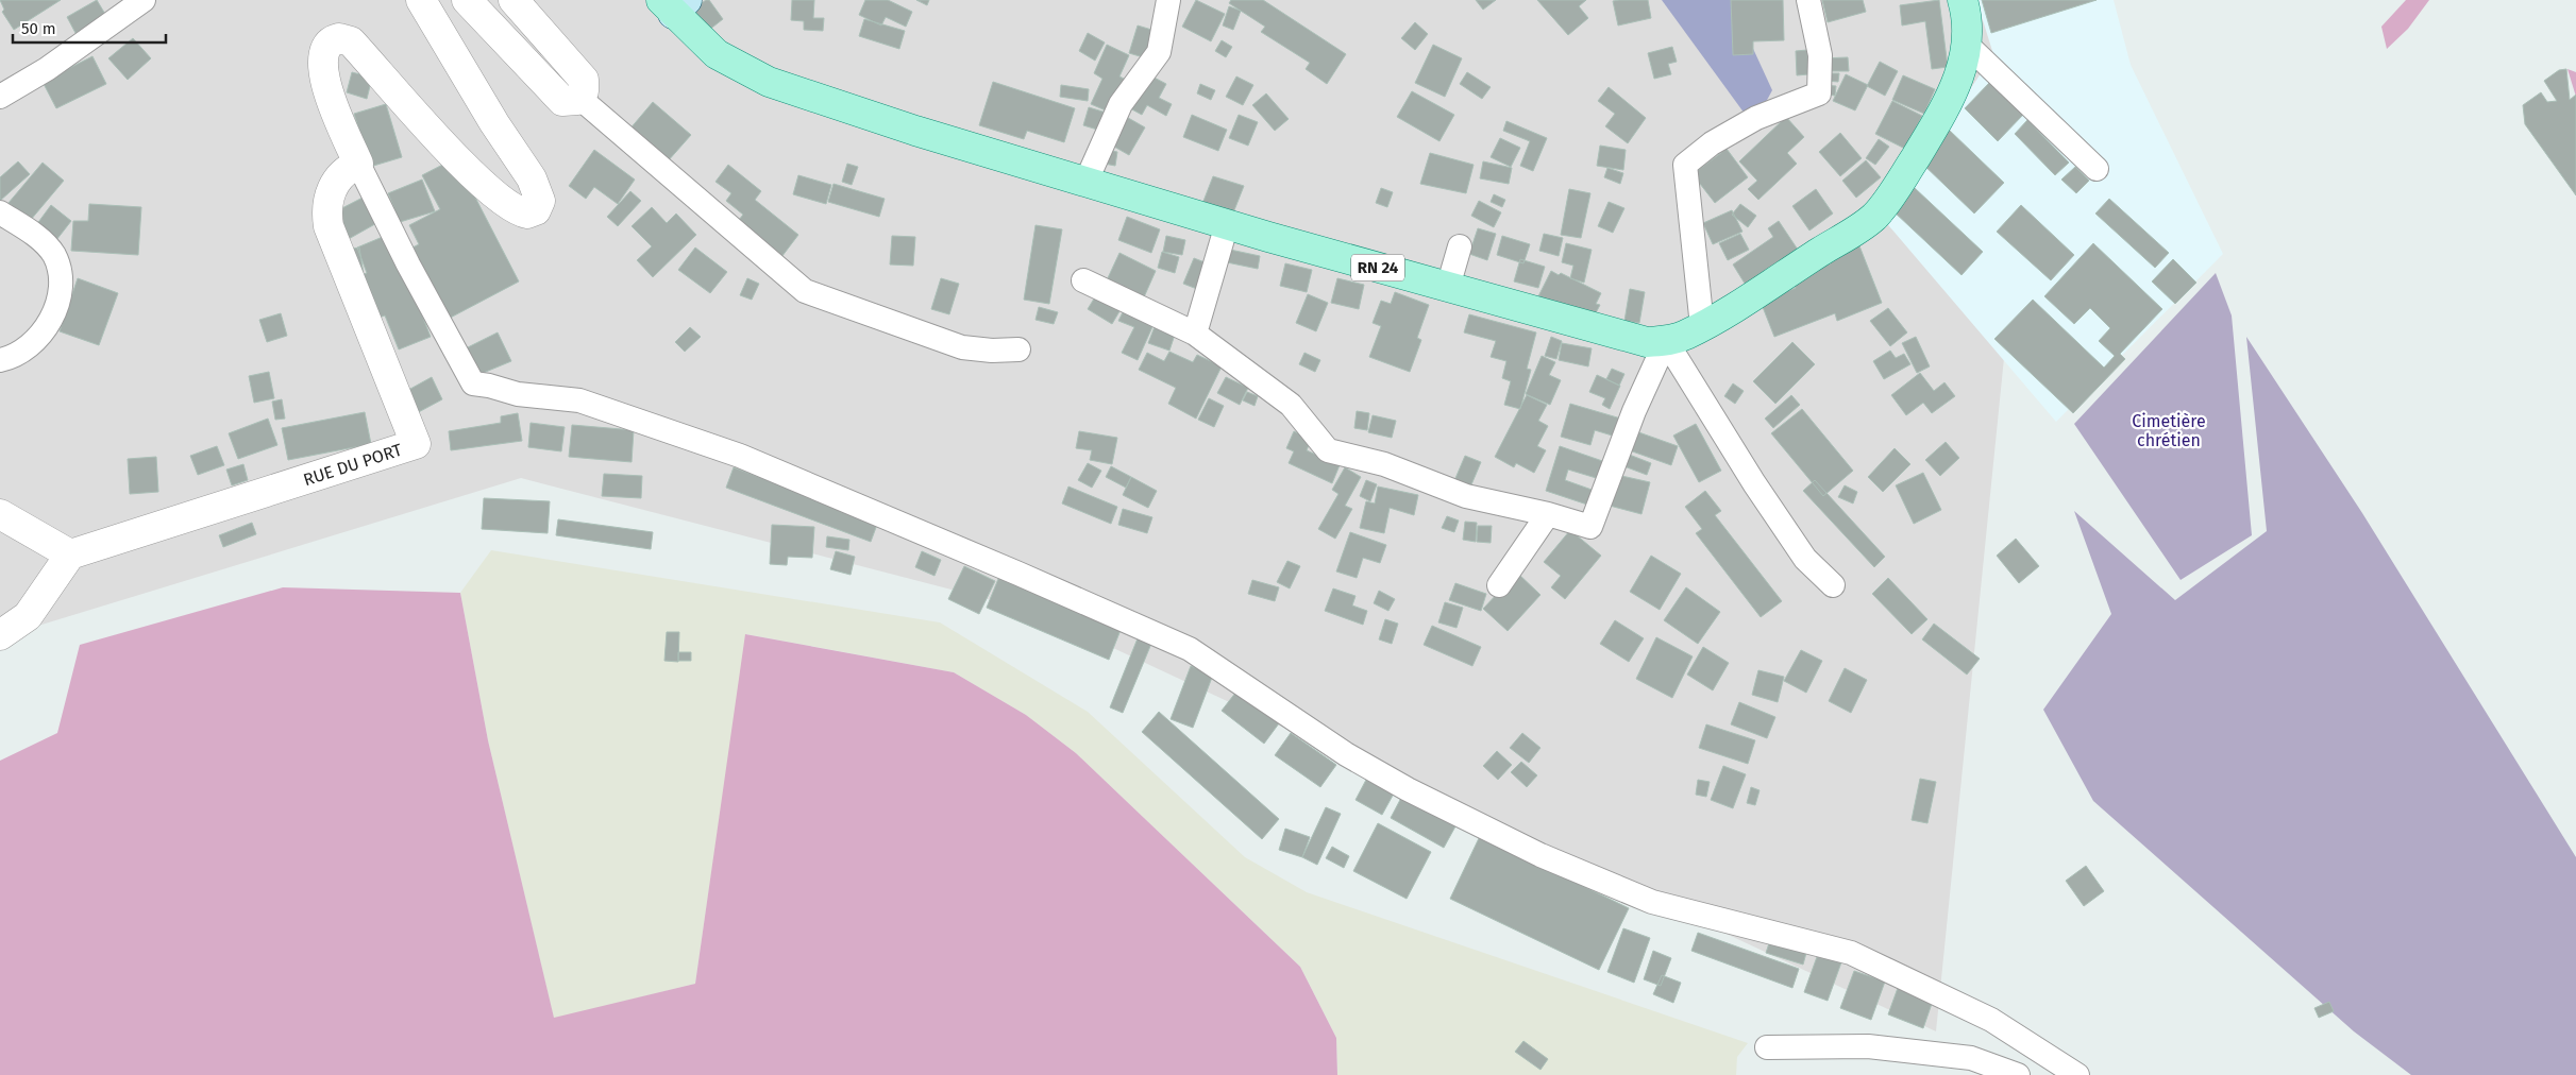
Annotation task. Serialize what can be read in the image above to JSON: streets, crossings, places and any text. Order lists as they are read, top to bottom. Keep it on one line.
{"streets":{"main road":["RN 24"],"street":["RUE DU PORT"]},"parks":["Cimetière chrétien"],"scale_bar":"50 m"}
